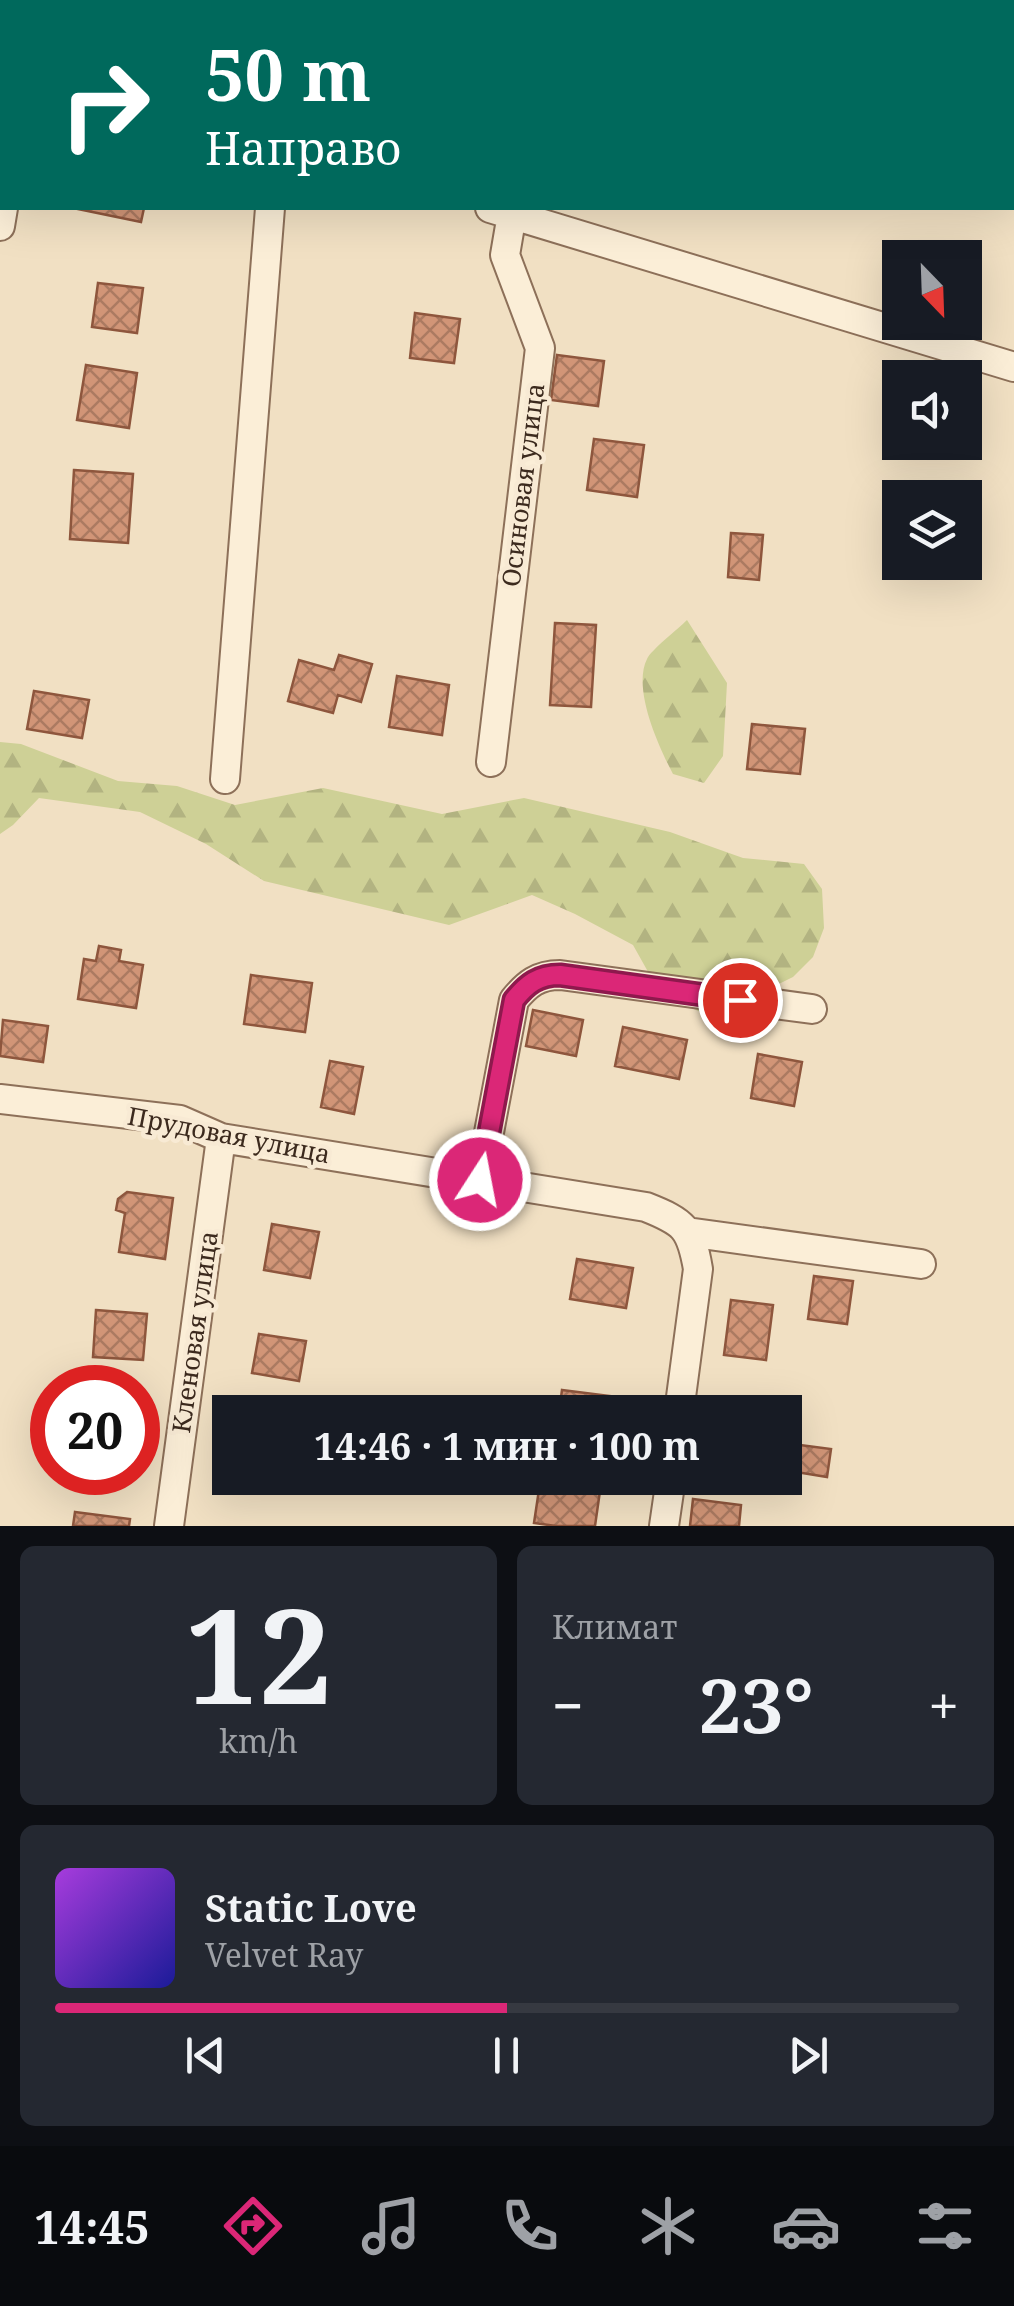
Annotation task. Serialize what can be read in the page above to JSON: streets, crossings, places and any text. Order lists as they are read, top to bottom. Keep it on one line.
{"streets":{"street":["Осиновая улица","Прудовая улица","Кленовая улица"]},"crossings":[["Прудовая улица","Кленовая улица"]],"north":"bottom right","page":{"turn":["50 m","Направо"],"limit":"20","trip":"14:46 · 1 мин · 100 m","tile":[["12","km/h"],"Климат"],"heat":["−","23°","+"],"song":["Static Love","Velvet Ray"],"tabs":"14:45"}}
